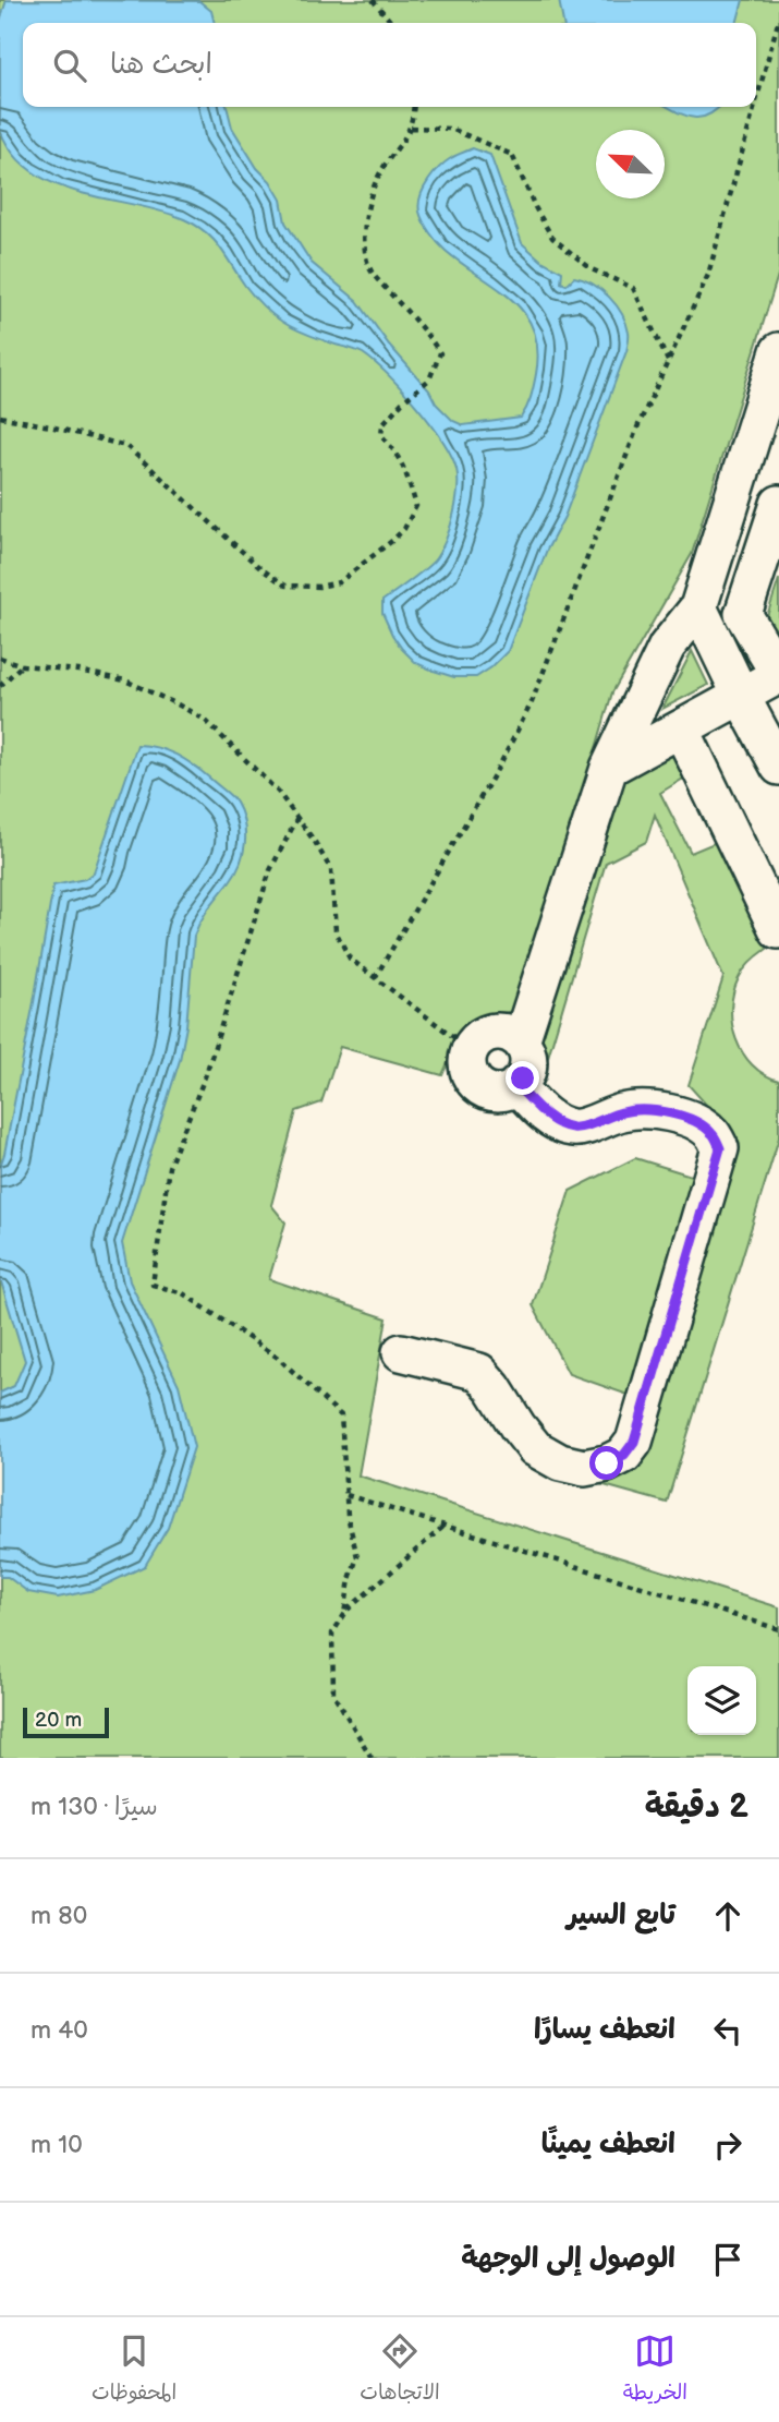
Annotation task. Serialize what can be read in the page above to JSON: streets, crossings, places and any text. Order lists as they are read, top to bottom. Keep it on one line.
{"scale_bar":"20 m","north":"top left","page":{"search":"ابحث هنا","scale":"20 m","heading":["2 دقيقة","سيرًا · 130 m"],"list":[["تابع السير","80 m"],["انعطف يسارًا","40 m"],["انعطف يمينًا","10 m"],"الوصول إلى الوجهة"],"nav":["الخريطة","الاتجاهات","المحفوظات"]}}
